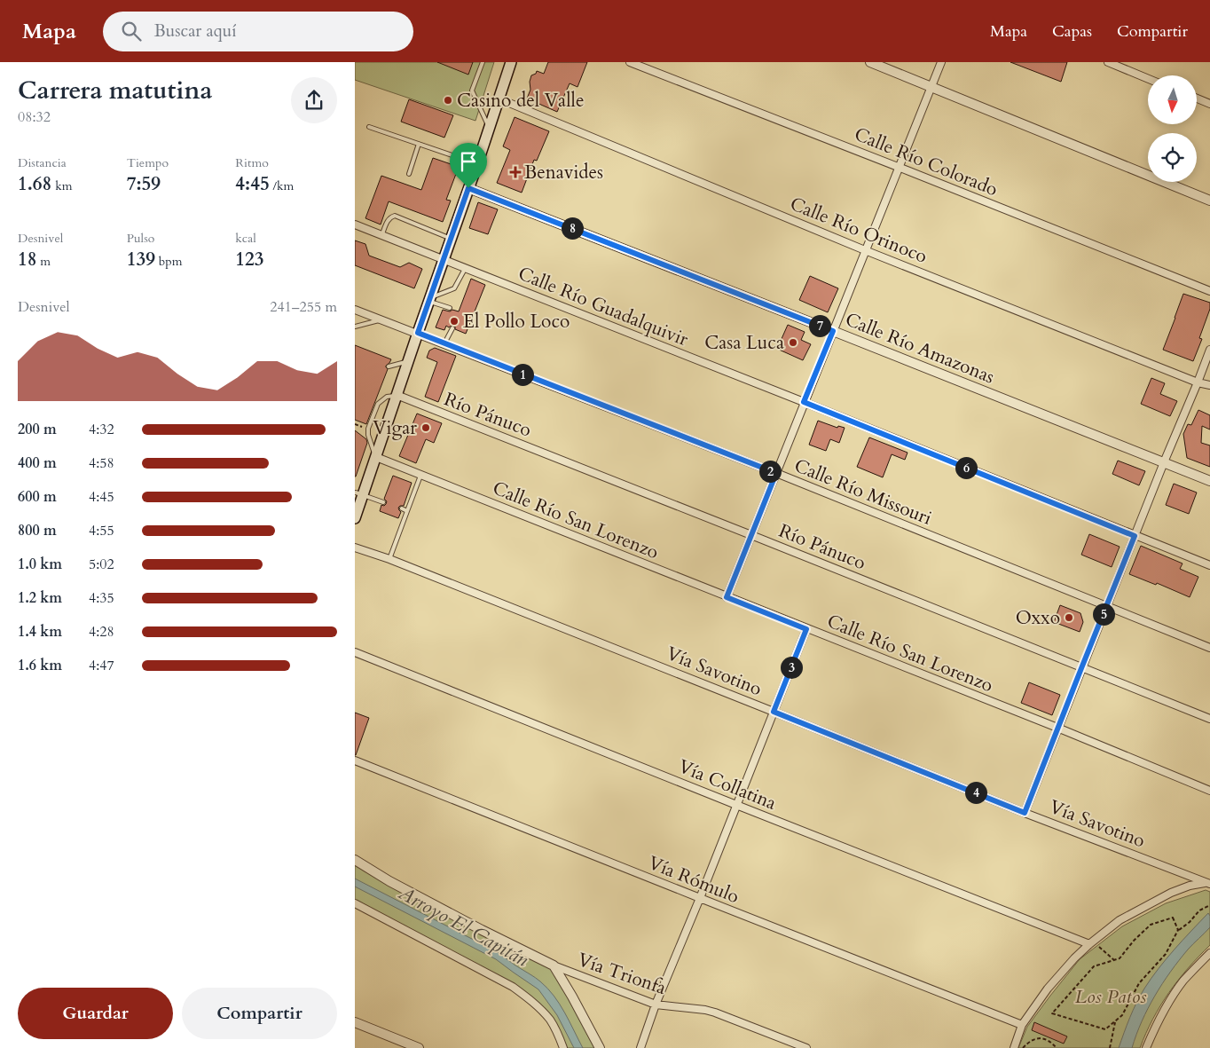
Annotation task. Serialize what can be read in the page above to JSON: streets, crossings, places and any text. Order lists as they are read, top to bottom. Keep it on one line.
{"streets":{"street":["Calle Río Colorado","Calle Río Orinoco","Calle Río Guadalquivir","Calle Río Amazonas","Río Pánuco","Calle Río Missouri","Calle Río San Lorenzo","Vía Savotino","Vía Collatina","Vía Rómulo","Vía Trionfa"]},"water":["Arroyo El Capitán"],"parks":["Los Patos"],"places":{"other":["Casino del Valle","El Pollo Loco","Casa Luca","Vigar","Oxxo"],"health":["Benavides"]},"north":"bottom","page":{"header":"Mapa","search":"Buscar aquí","nav":["Mapa","Capas","Compartir"],"heading":["Carrera matutina","08:32"],"stats":[["Distancia","1.68 km"],["Tiempo","7:59"],["Ritmo","4:45 /km"],["Desnivel","18 m"],["Pulso","139 bpm"],["kcal","123"]],"pins":["8","7","1","6","2","5","3","4"],"chart":["Desnivel","241–255 m"],"list":[{"name":"200 m","note":"4:32"},{"name":"400 m","note":"4:58"},{"name":"600 m","note":"4:45"},{"name":"800 m","note":"4:55"},{"name":"1.0 km","note":"5:02"},{"name":"1.2 km","note":"4:35"},{"name":"1.4 km","note":"4:28"},{"name":"1.6 km","note":"4:47"}],"buttons":["Guardar","Compartir"]}}
